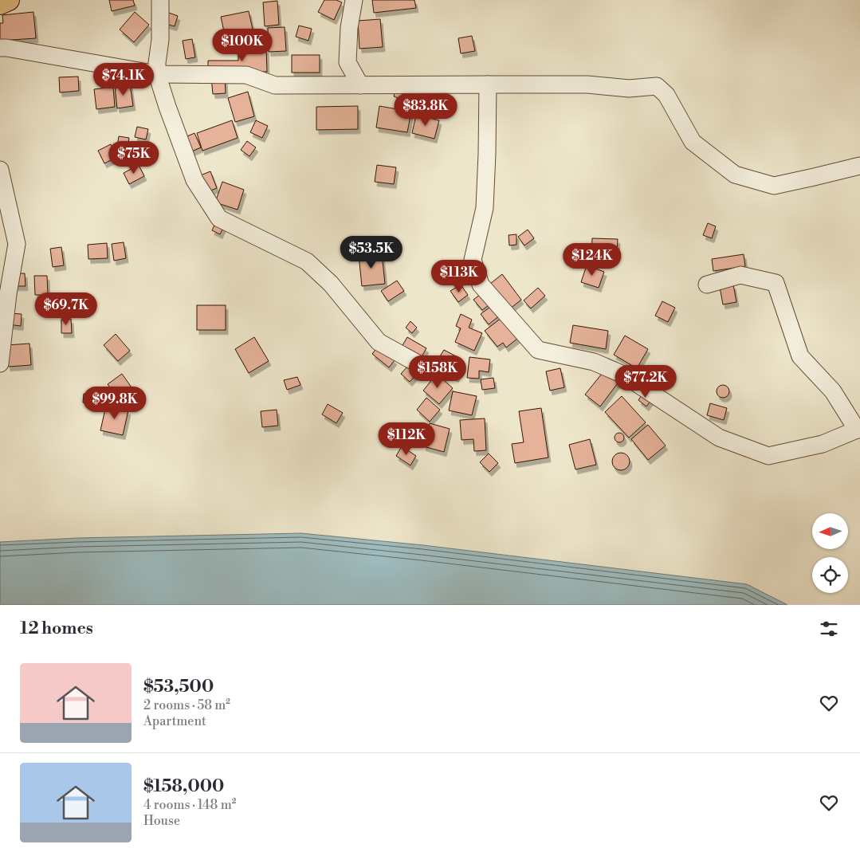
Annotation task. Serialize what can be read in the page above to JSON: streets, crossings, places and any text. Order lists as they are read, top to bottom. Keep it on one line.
{"north":"left","page":{"price":["$100K","$74.1K","$83.8K","$75K","$53.5K","$124K","$113K","$69.7K","$158K","$77.2K","$99.8K","$112K"],"heading":"12 homes","list":[{"name":"$53,500","note":"2 rooms · 58 m² · Apartment"},{"name":"$158,000","note":"4 rooms · 148 m² · House"}]}}
